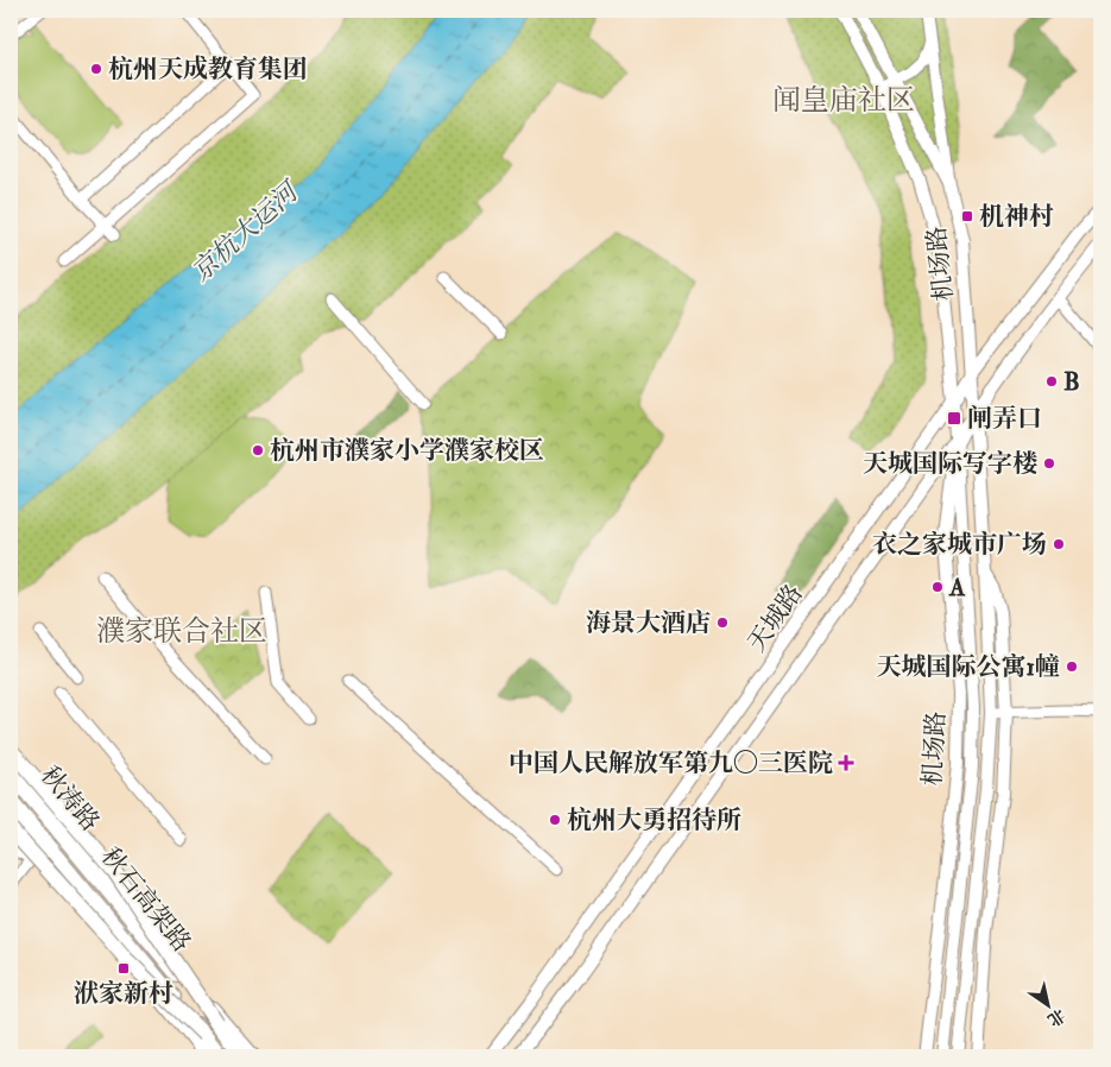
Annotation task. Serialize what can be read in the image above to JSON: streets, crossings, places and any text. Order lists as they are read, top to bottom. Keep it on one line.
{"streets":{"highway":["秋石高架路"],"main road":["机场路","天城路","秋涛路"]},"crossings":[["机场路","天城路"]],"districts":["闻皇庙社区","濮家联合社区"],"water":["京杭大运河"],"places":{"other":["杭州天成教育集团","B","杭州市濮家小学濮家校区","天城国际写字楼","衣之家城市广场","A","海景大酒店","天城国际公寓1幢","杭州大勇招待所"],"transit":["机神村","闸弄口","洑家新村"],"health":["中国人民解放军第九〇三医院"]},"north":"bottom right"}
